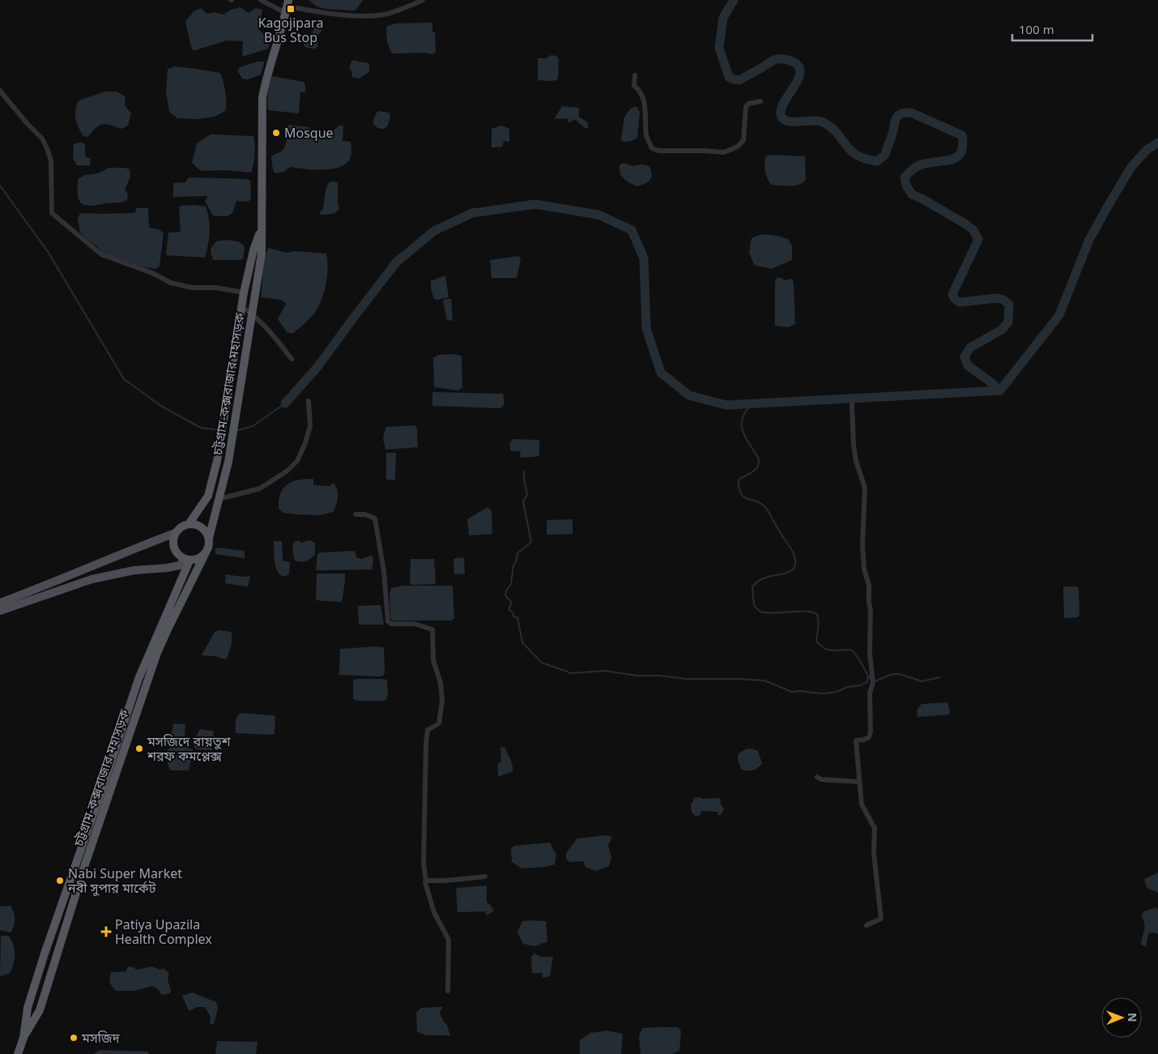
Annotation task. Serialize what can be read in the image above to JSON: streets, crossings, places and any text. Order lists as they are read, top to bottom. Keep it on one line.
{"streets":{"highway":["চট্টগ্রাম-কক্সবাজার মহাসড়ক"]},"places":{"transit":["Kagojipara Bus Stop"],"other":["Mosque","মসজিদে বায়তুশ শরফ কমপ্লেক্স","Nabi Super Market নবী সুপার মার্কেট","মসজিদ"],"health":["Patiya Upazila Health Complex"]},"scale_bar":"100 m","north":"right"}
